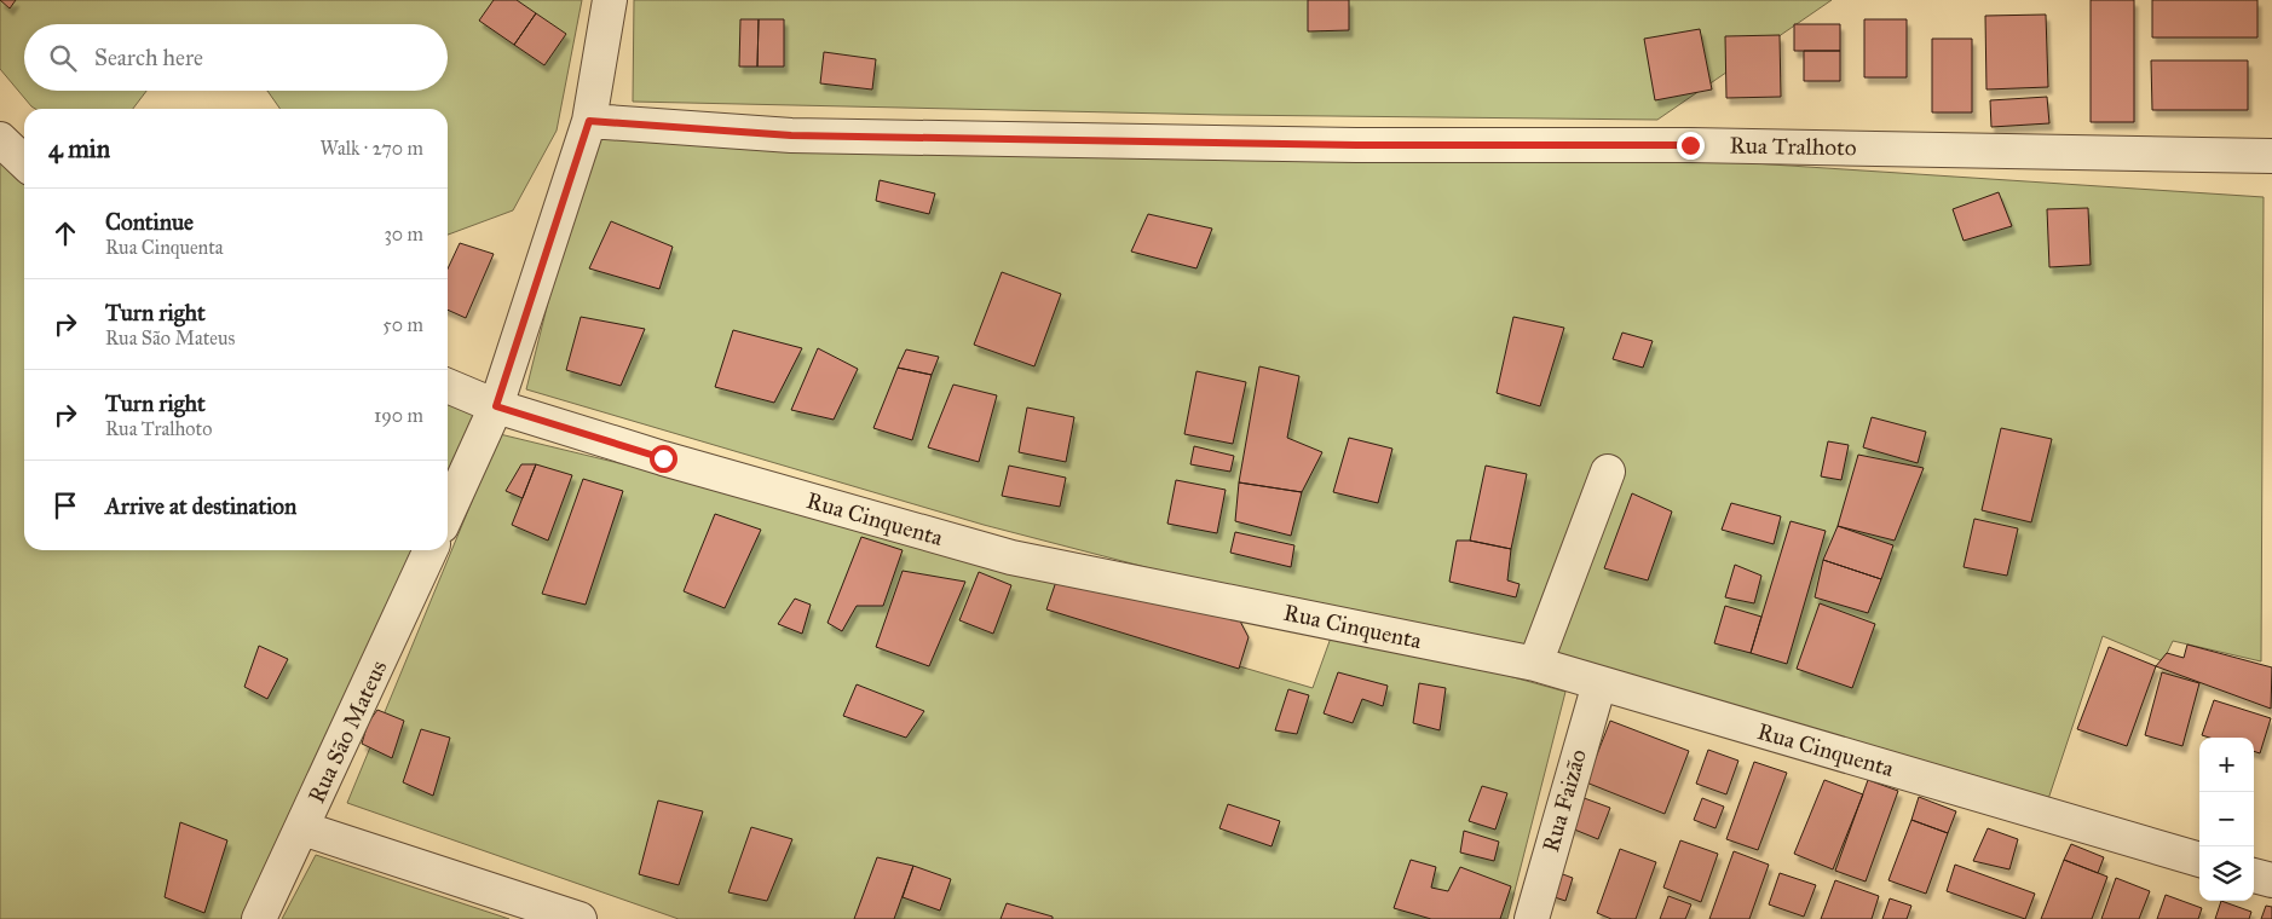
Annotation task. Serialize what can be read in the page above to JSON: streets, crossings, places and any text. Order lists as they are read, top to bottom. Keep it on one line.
{"streets":{"street":["Rua Tralhoto","Rua Cinquenta","Rua São Mateus","Rua Faizão"]},"crossings":[["Rua Cinquenta","Rua Faizão"]],"page":{"search":"Search here","heading":["4 min","Walk · 270 m"],"list":[["Continue","Rua Cinquenta","30 m"],["Turn right","Rua São Mateus","50 m"],["Turn right","Rua Tralhoto","190 m"],"Arrive at destination"],"map_buttons":["+","−"]}}
